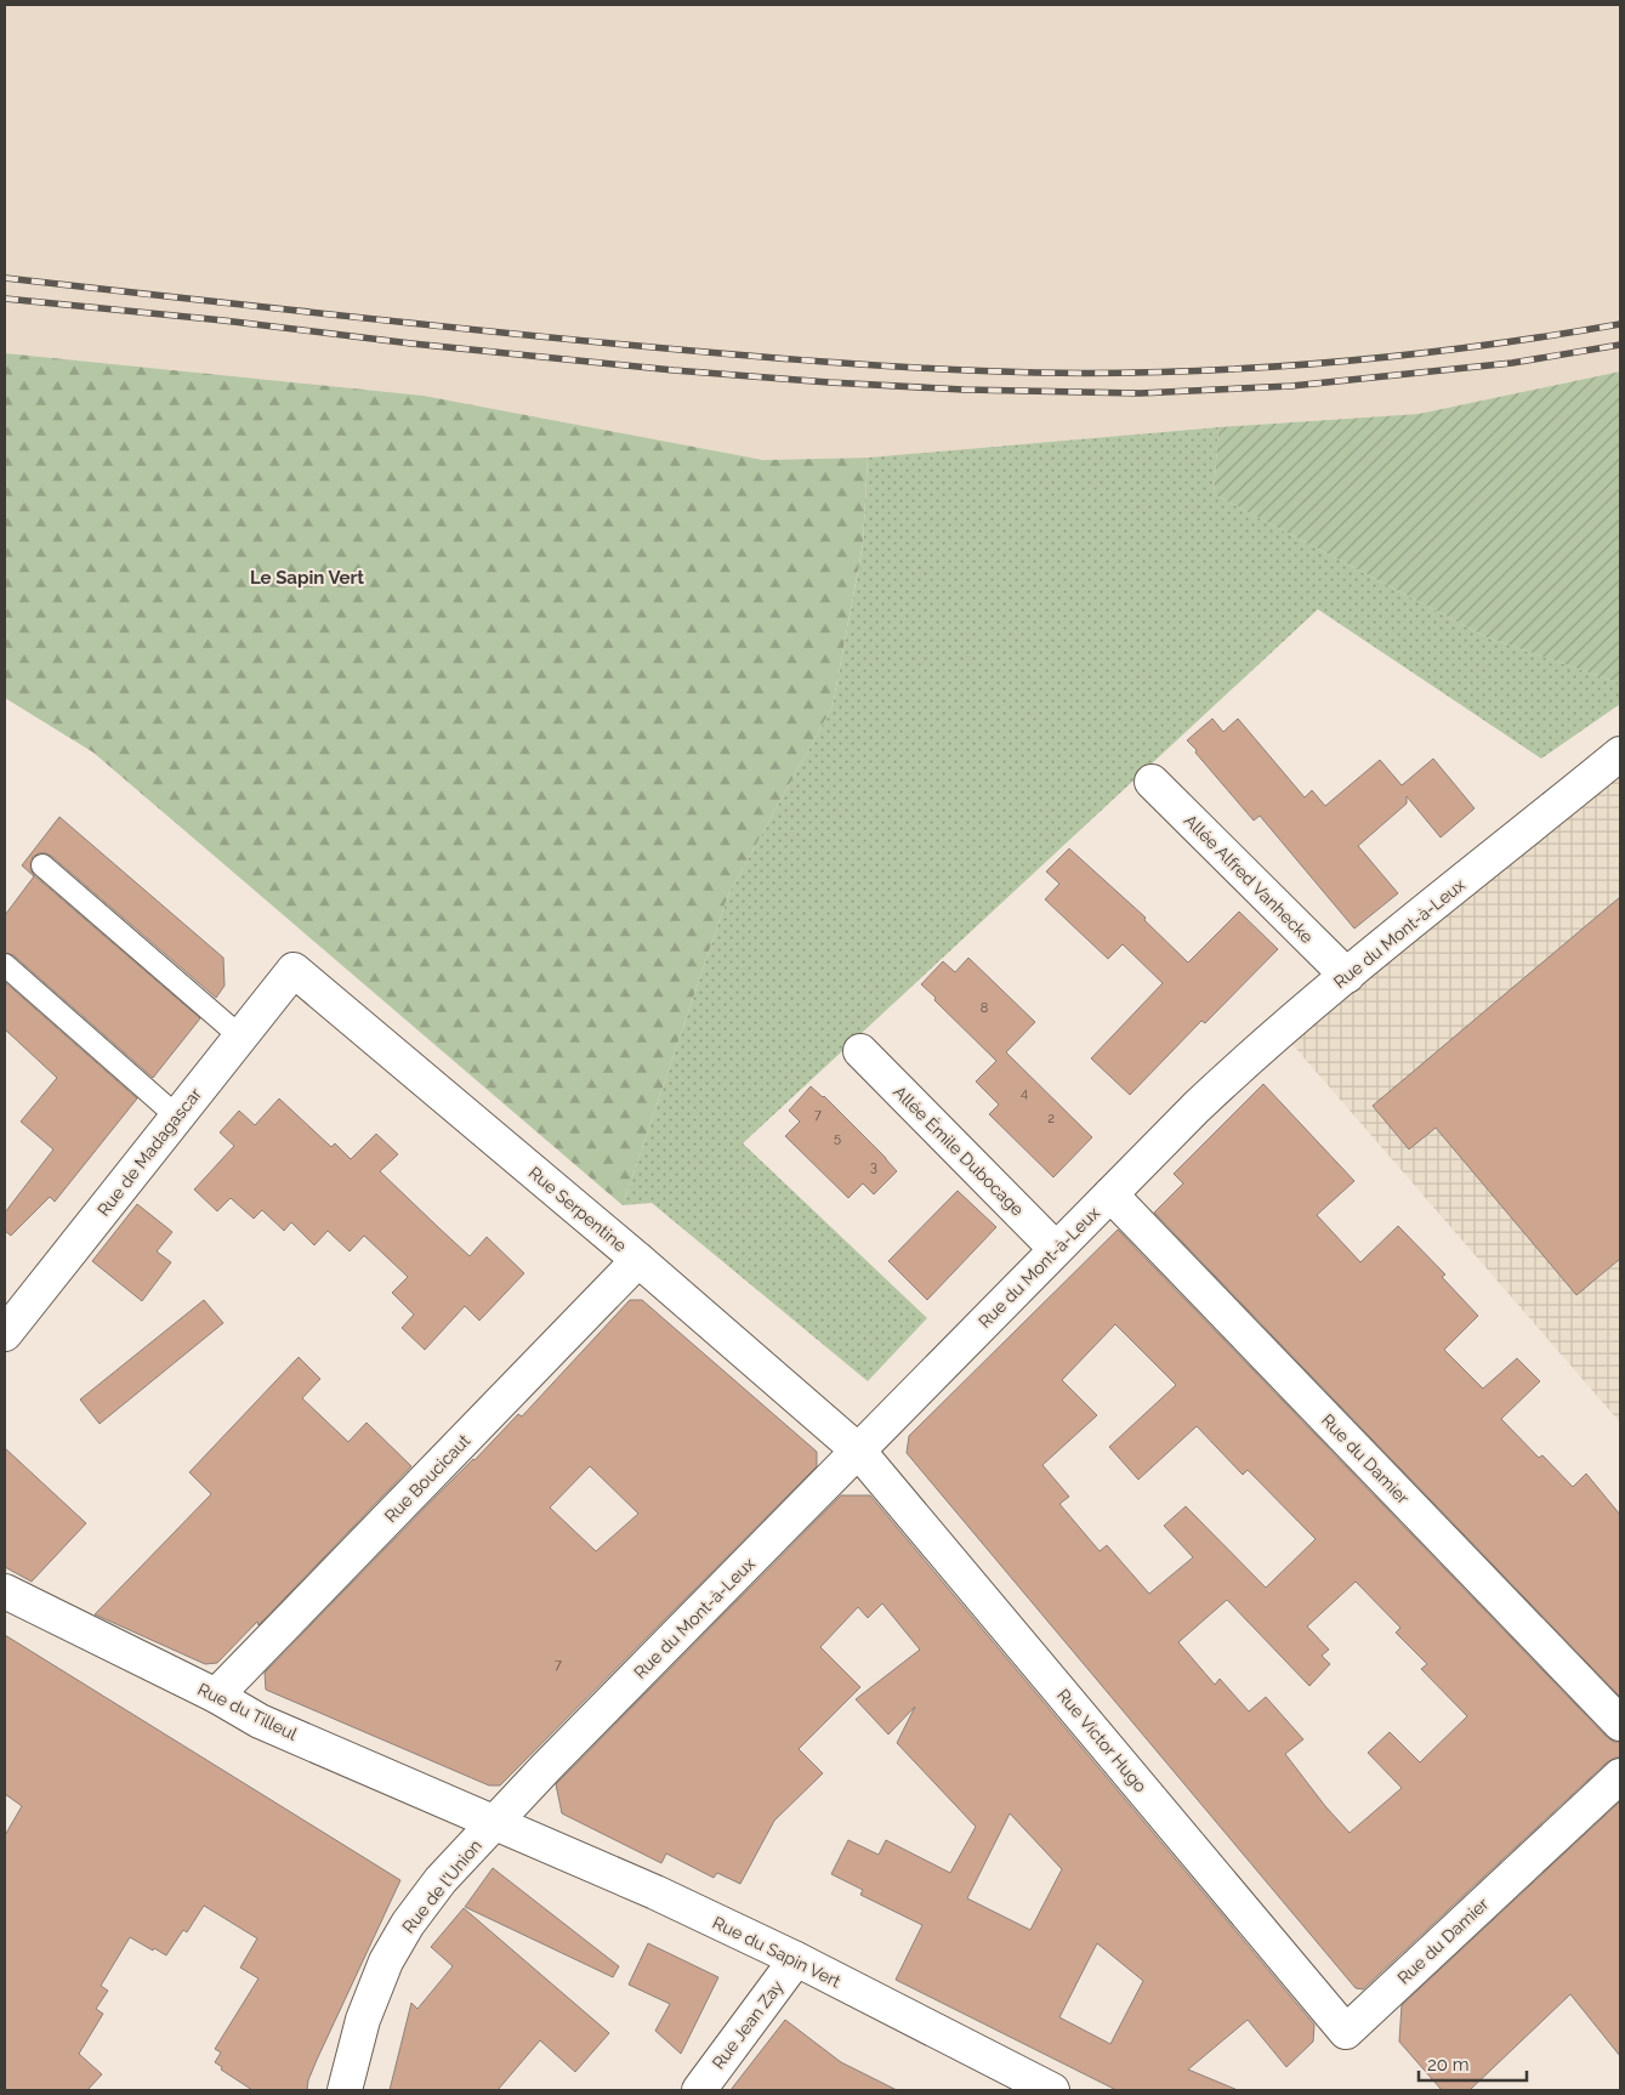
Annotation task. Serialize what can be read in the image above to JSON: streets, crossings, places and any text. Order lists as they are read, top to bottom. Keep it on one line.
{"streets":{"street":["Allée Alfred Vanhecke","Rue du Mont-à-Leux","Allée Émile Dubocage","Rue de Madagascar","Rue Serpentine","Rue du Damier","Rue Boucicaut","Rue du Tilleul","Rue Victor Hugo","Rue de l'Union","Rue du Sapin Vert","Rue Jean Zay"]},"crossings":[["Allée Alfred Vanhecke","Rue du Mont-à-Leux"],["Rue du Mont-à-Leux","Allée Émile Dubocage"],["Rue du Mont-à-Leux","Rue Serpentine"],["Rue du Mont-à-Leux","Rue du Damier"],["Rue du Mont-à-Leux","Rue du Tilleul"],["Rue du Mont-à-Leux","Rue Victor Hugo"],["Rue du Mont-à-Leux","Rue de l'Union"],["Rue du Mont-à-Leux","Rue du Sapin Vert"],["Rue de Madagascar","Rue Serpentine"],["Rue Serpentine","Rue Boucicaut"],["Rue Serpentine","Rue Victor Hugo"],["Rue du Damier","Rue Victor Hugo"],["Rue Boucicaut","Rue du Tilleul"],["Rue du Tilleul","Rue de l'Union"],["Rue du Tilleul","Rue du Sapin Vert"],["Rue de l'Union","Rue du Sapin Vert"],["Rue du Sapin Vert","Rue Jean Zay"]],"districts":["Le Sapin Vert"],"house_numbers":["8","4","7","2","5","3","7"],"scale_bar":"20 m"}
